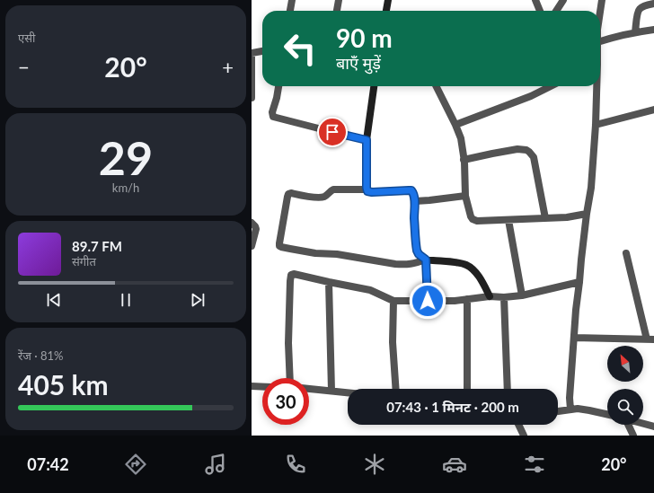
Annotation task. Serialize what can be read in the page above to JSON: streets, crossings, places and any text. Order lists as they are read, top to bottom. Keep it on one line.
{"north":"top left","page":{"tile":["एसी",["29","km/h"],["रेंज · 81%","405 km"]],"turn":["90 m","बाएँ मुड़ें"],"heat":["−","20°","+"],"song":["89.7 FM","संगीत"],"limit":"30","trip":"07:43 · 1 मिनट · 200 m","tabs":["07:42","20°"]}}
